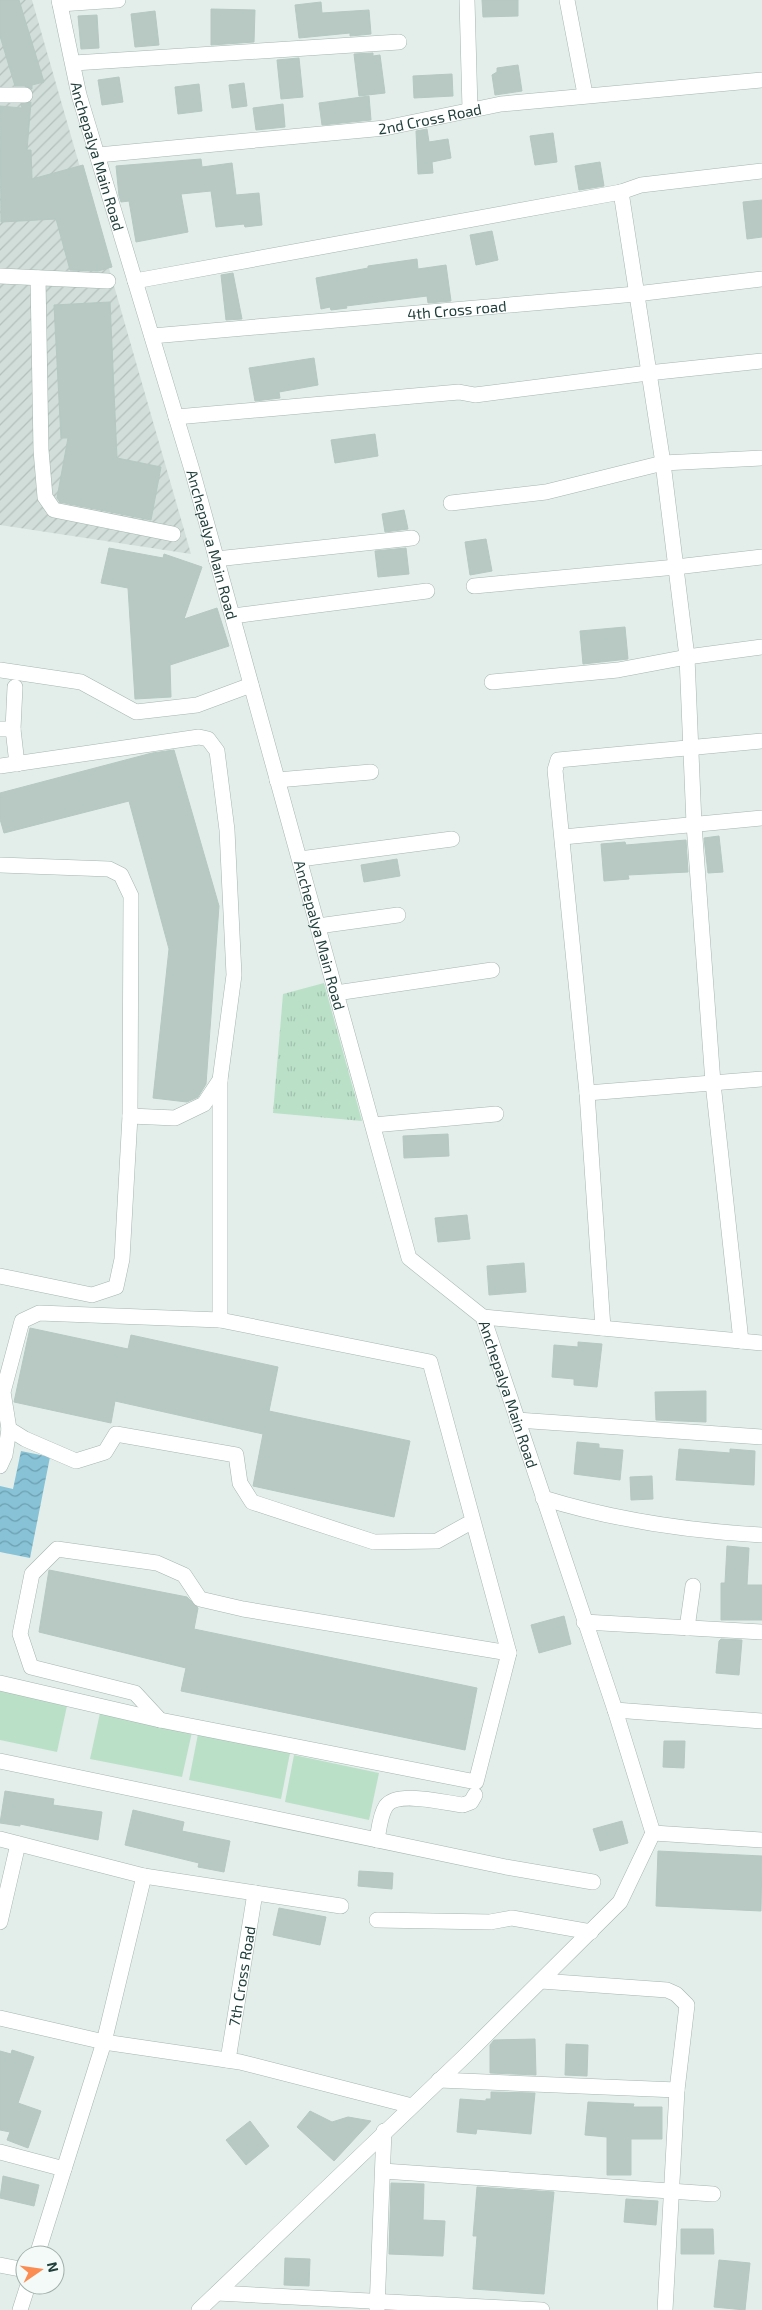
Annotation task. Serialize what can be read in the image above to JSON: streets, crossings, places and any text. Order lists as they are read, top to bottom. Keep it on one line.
{"streets":{"street":["2nd Cross Road","Anchepalya Main Road","4th Cross road","7th Cross Road"]},"crossings":[["2nd Cross Road","Anchepalya Main Road"],["Anchepalya Main Road","4th Cross road"]],"north":"right"}
